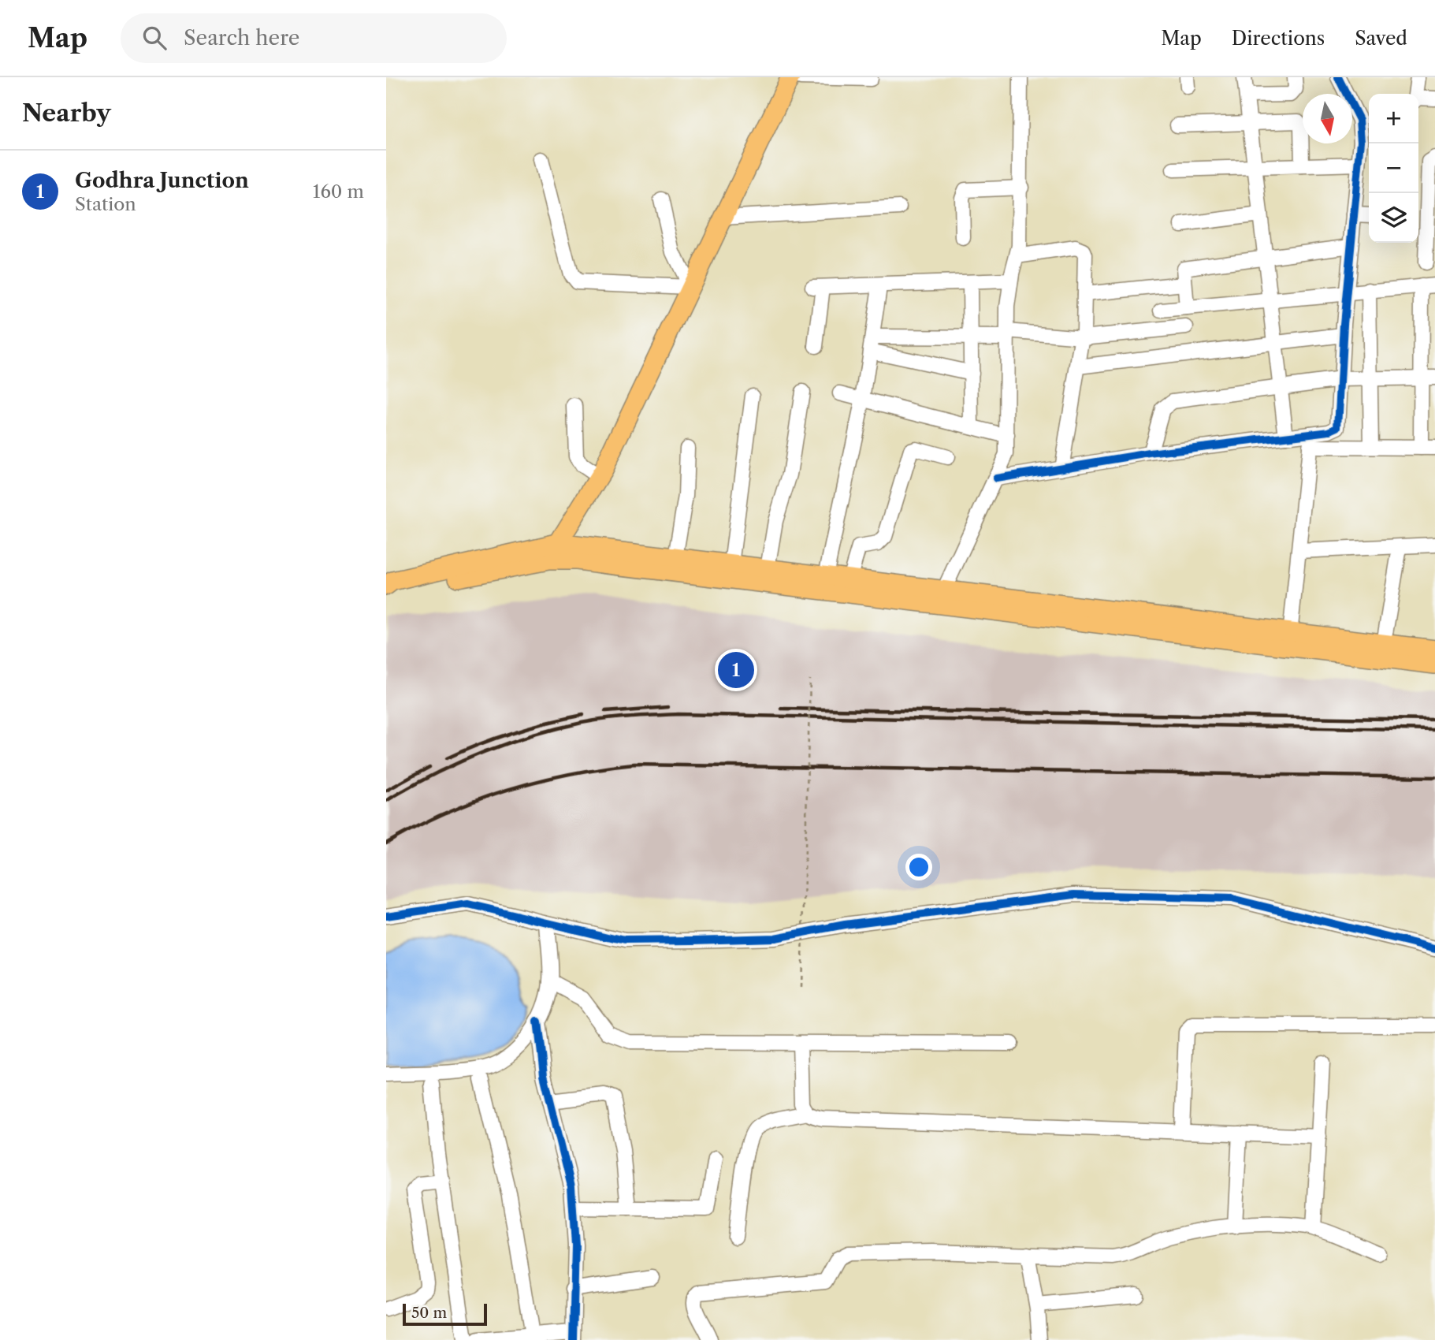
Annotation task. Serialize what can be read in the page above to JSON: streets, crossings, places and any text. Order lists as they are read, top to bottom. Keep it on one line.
{"scale_bar":"50 m","north":"bottom","page":{"header":"Map","search":"Search here","nav":["Map","Directions","Saved"],"heading":"Nearby","map_buttons":["+","−"],"list":[{"mark":"1","name":"Godhra Junction","note":"Station","value":"160 m"}],"pins":"1","scale":"50 m"}}
